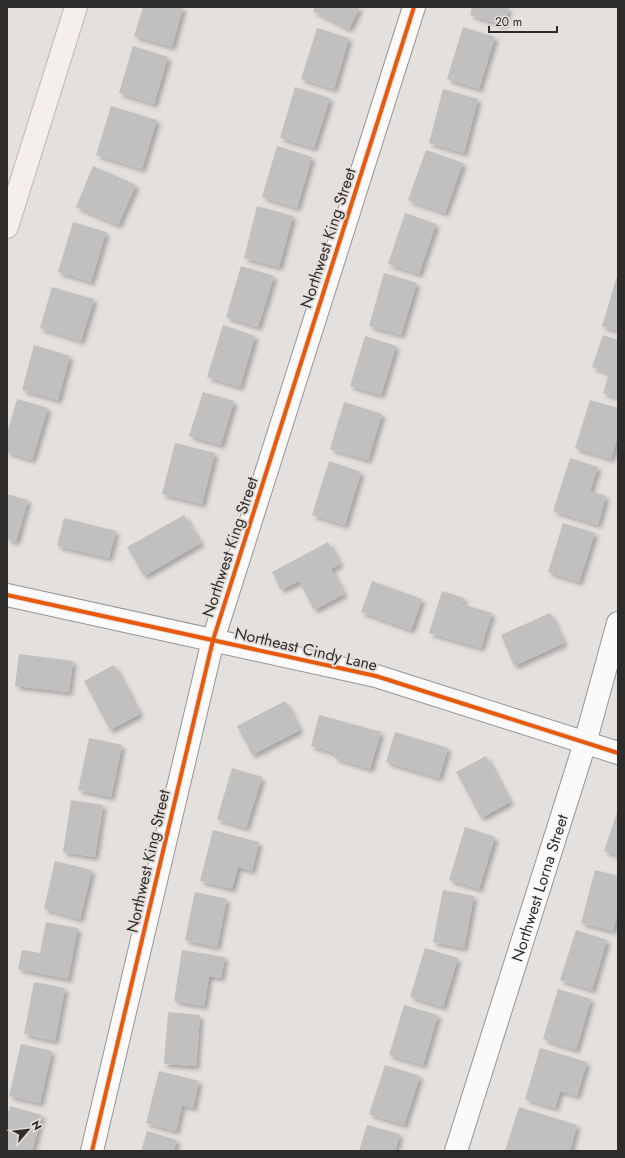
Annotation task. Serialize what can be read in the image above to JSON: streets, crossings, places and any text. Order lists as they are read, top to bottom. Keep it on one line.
{"streets":{"street":["Northwest King Street","Northeast Cindy Lane","Northwest Lorna Street"]},"crossings":[["Northwest King Street","Northeast Cindy Lane"],["Northeast Cindy Lane","Northwest Lorna Street"]],"scale_bar":"20 m","north":"top right"}
